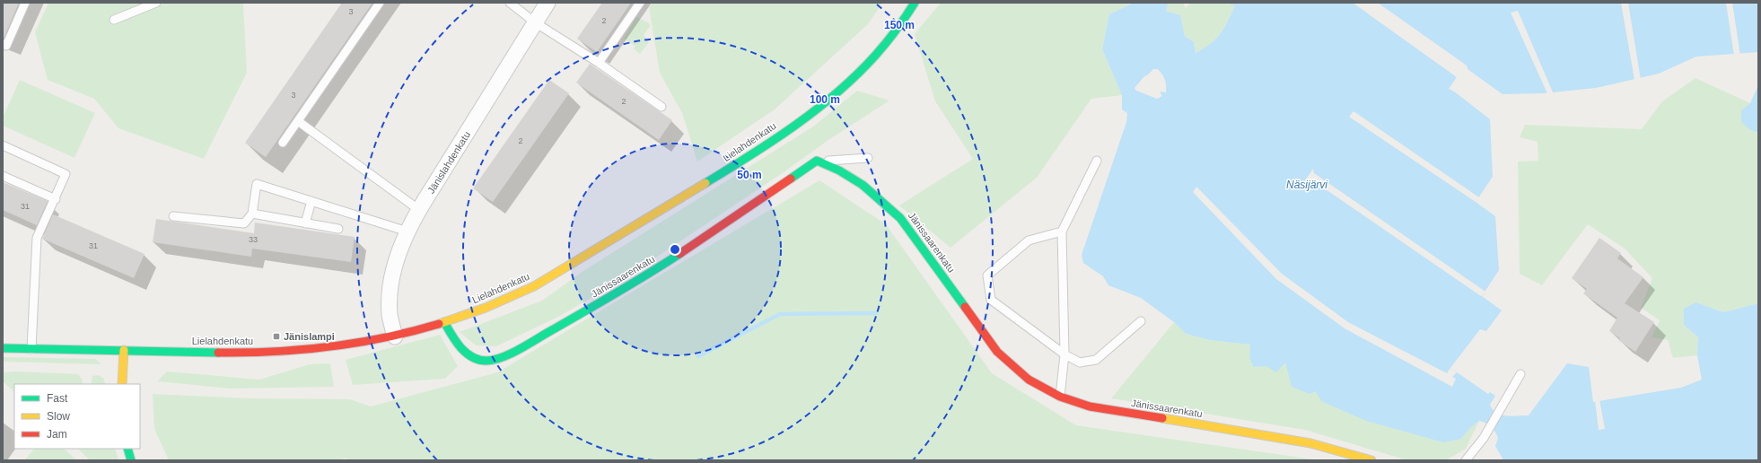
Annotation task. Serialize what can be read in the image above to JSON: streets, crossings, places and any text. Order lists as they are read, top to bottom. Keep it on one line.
{"streets":{"street":["Lielahdenkatu","Jänislahdenkatu","Jänissaarenkatu"]},"crossings":[["Lielahdenkatu","Jänislahdenkatu"],["Lielahdenkatu","Jänissaarenkatu"]],"water":["Näsijärvi"],"places":{"transit":["Jänislampi"]},"house_numbers":["3","2","3","2","2","31","33","31"],"legend":["Fast","Slow","Jam"],"rings":["150 m","100 m","50 m"]}
